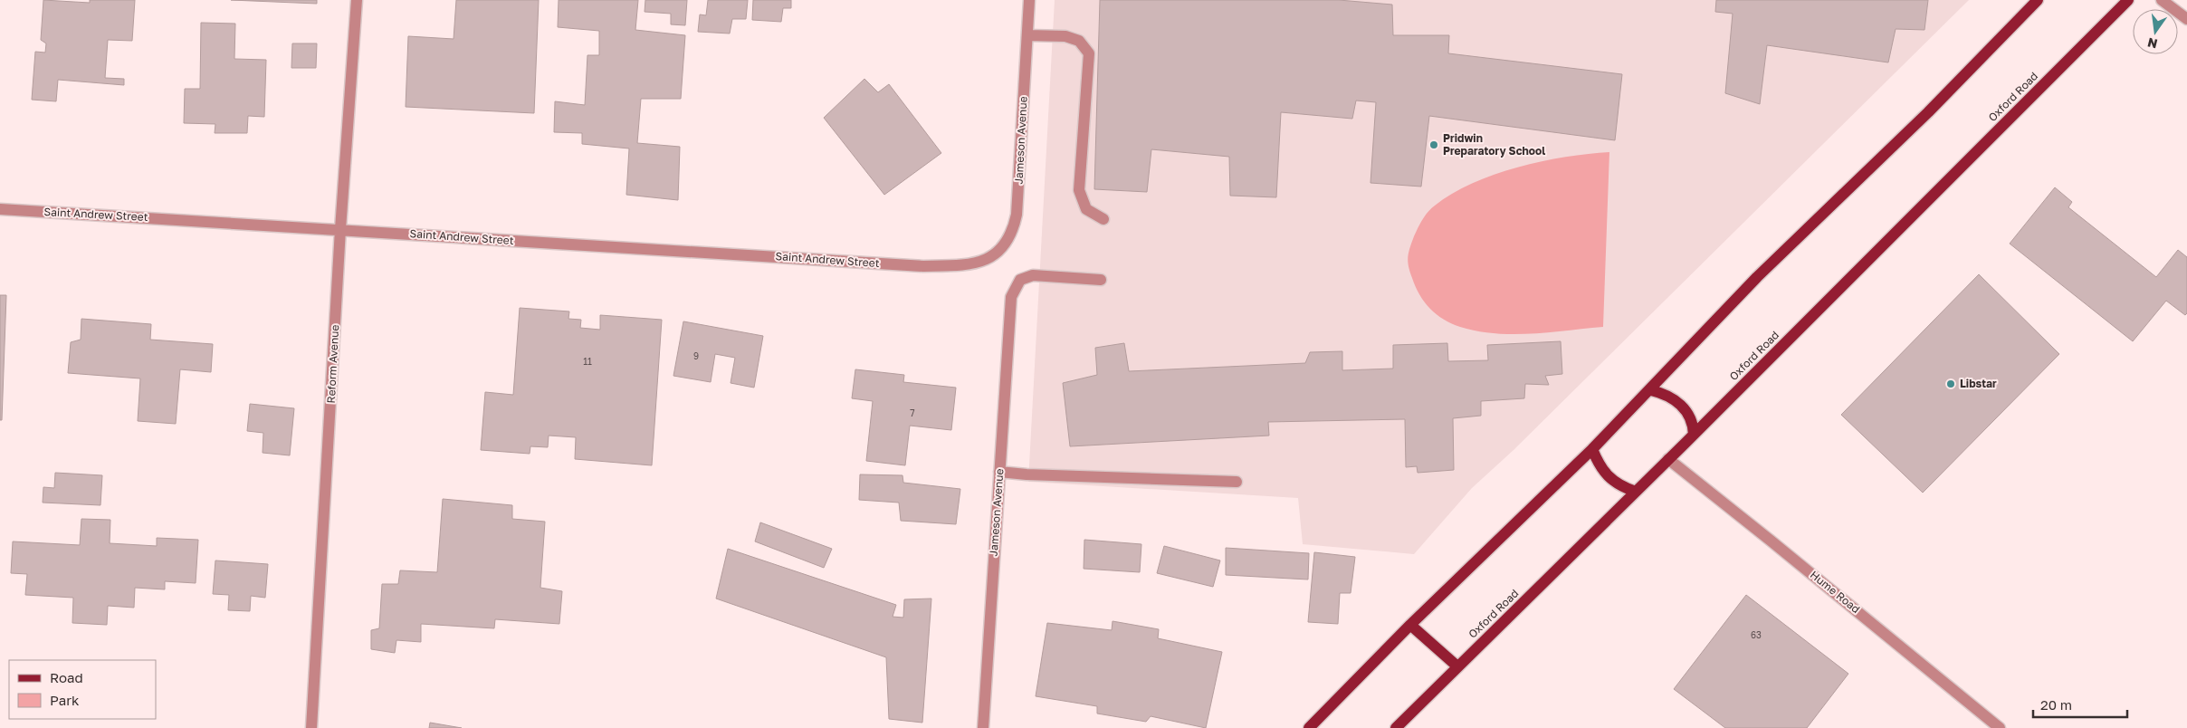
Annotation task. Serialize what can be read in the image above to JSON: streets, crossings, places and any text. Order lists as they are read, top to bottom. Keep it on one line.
{"streets":{"main road":["Oxford Road"],"street":["Jameson Avenue","Saint Andrew Street","Reform Avenue","Hume Road"]},"crossings":[["Oxford Road","Hume Road"],["Jameson Avenue","Saint Andrew Street"],["Saint Andrew Street","Reform Avenue"]],"places":["Pridwin Preparatory School","Libstar"],"house_numbers":["9","11","7","63"],"legend":["Road","Park"],"scale_bar":"20 m","north":"bottom"}
